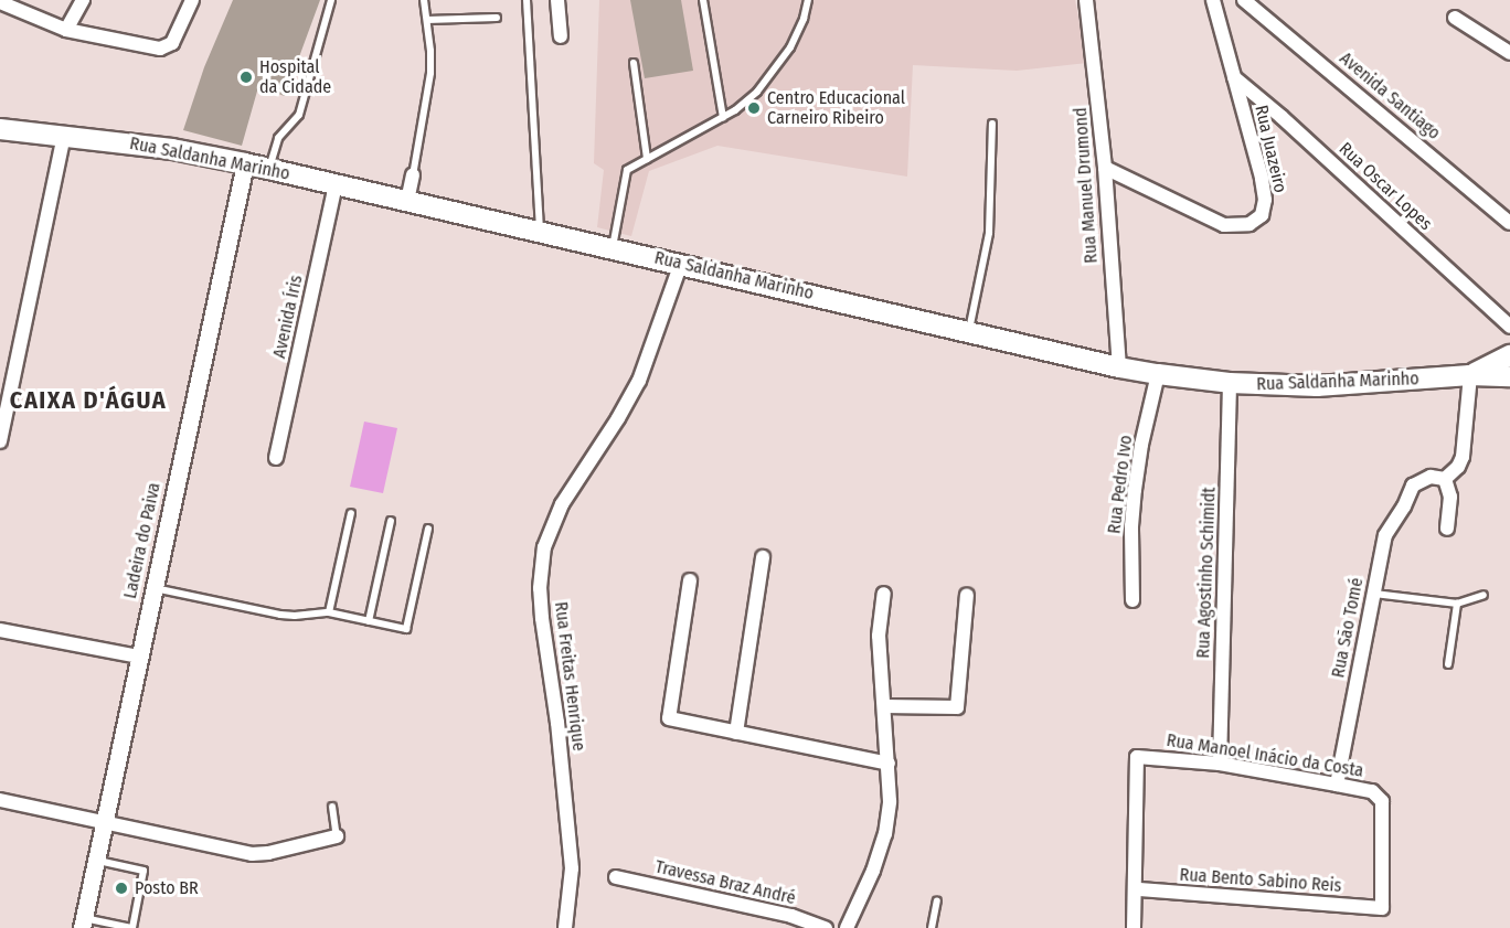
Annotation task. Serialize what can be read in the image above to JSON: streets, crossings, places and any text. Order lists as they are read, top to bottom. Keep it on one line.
{"streets":{"main road":["Rua Saldanha Marinho"],"street":["Avenida Santiago","Rua Juazeiro","Rua Manuel Drumond","Rua Oscar Lopes","Avenida Íris","Rua Pedro Ivo","Ladeira do Paiva","Rua Agostinho Schimidt","Rua Sāo Tomé","Rua Freitas Henrique","Rua Manoel Inácio da Costa","Rua Bento Sabino Reis","Travessa Braz André"]},"crossings":[["Rua Juazeiro","Rua Manuel Drumond"],["Rua Juazeiro","Rua Oscar Lopes"],["Rua Saldanha Marinho","Rua Manuel Drumond"],["Rua Saldanha Marinho","Avenida Íris"],["Rua Saldanha Marinho","Rua Pedro Ivo"],["Rua Saldanha Marinho","Ladeira do Paiva"],["Rua Saldanha Marinho","Rua Agostinho Schimidt"],["Rua Saldanha Marinho","Rua Freitas Henrique"],["Rua Agostinho Schimidt","Rua Manoel Inácio da Costa"],["Rua Sāo Tomé","Rua Manoel Inácio da Costa"],["Rua Manoel Inácio da Costa","Rua Bento Sabino Reis"]],"districts":["CAIXA D'ÁGUA"],"places":["Hospital da Cidade","Centro Educacional Carneiro Ribeiro","Posto BR"]}
